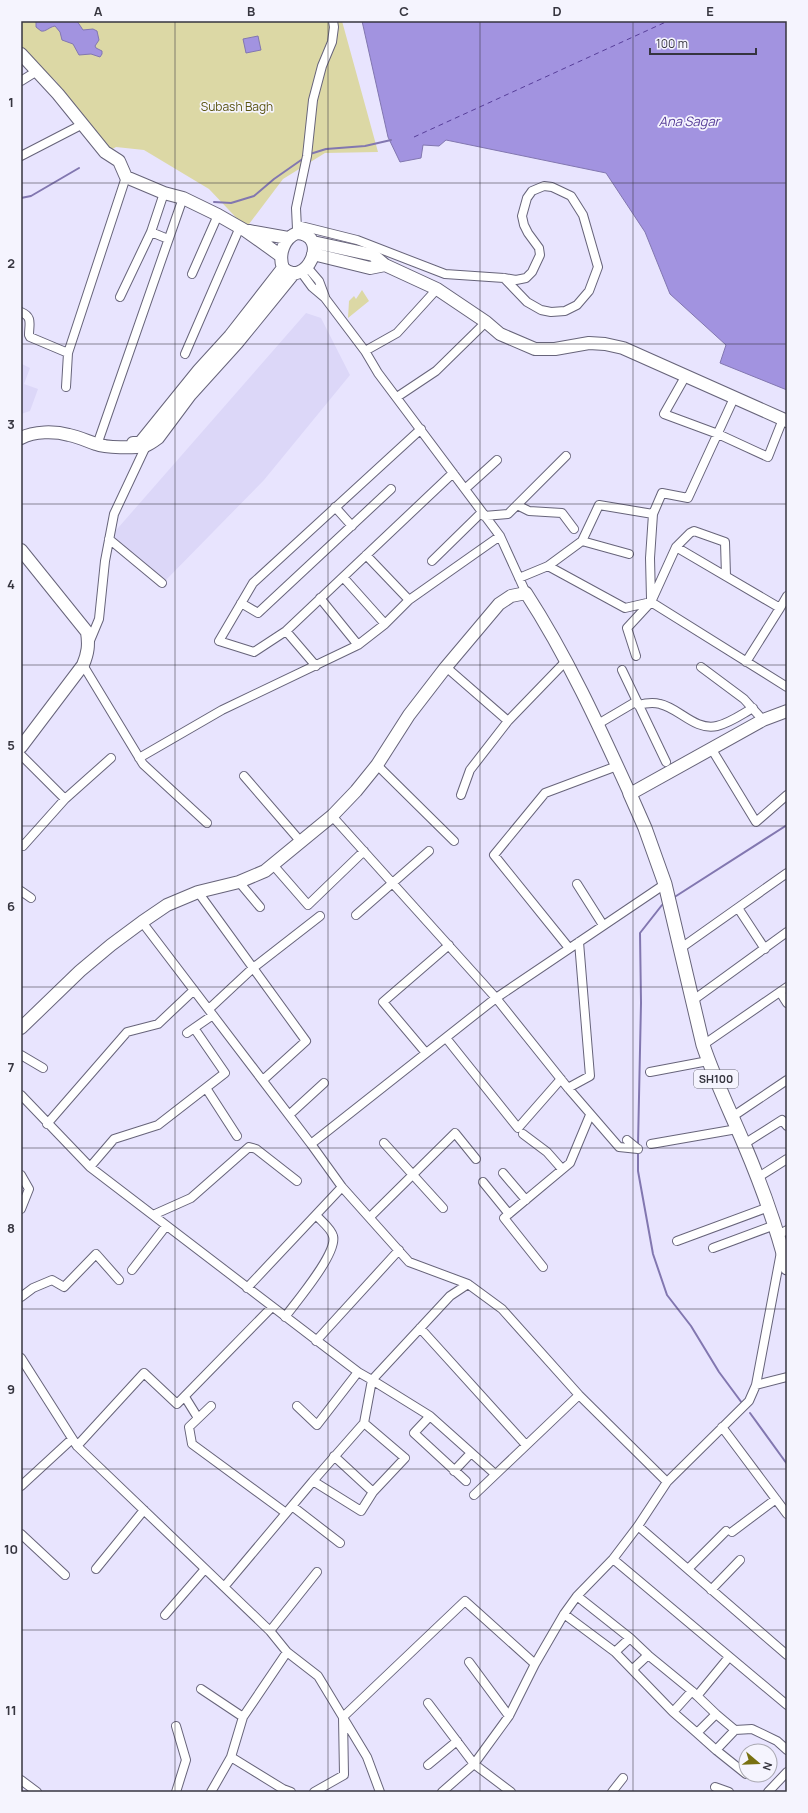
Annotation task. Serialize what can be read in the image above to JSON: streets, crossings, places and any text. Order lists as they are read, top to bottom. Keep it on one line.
{"streets":{"main road":["SH100"]},"water":["Ana Sagar"],"parks":["Subash Bagh"],"scale_bar":"100 m","north":"right","grid":{"columns":["A","B","C","D","E"],"rows":["1","2","3","4","5","6","7","8","9","10","11"]}}
